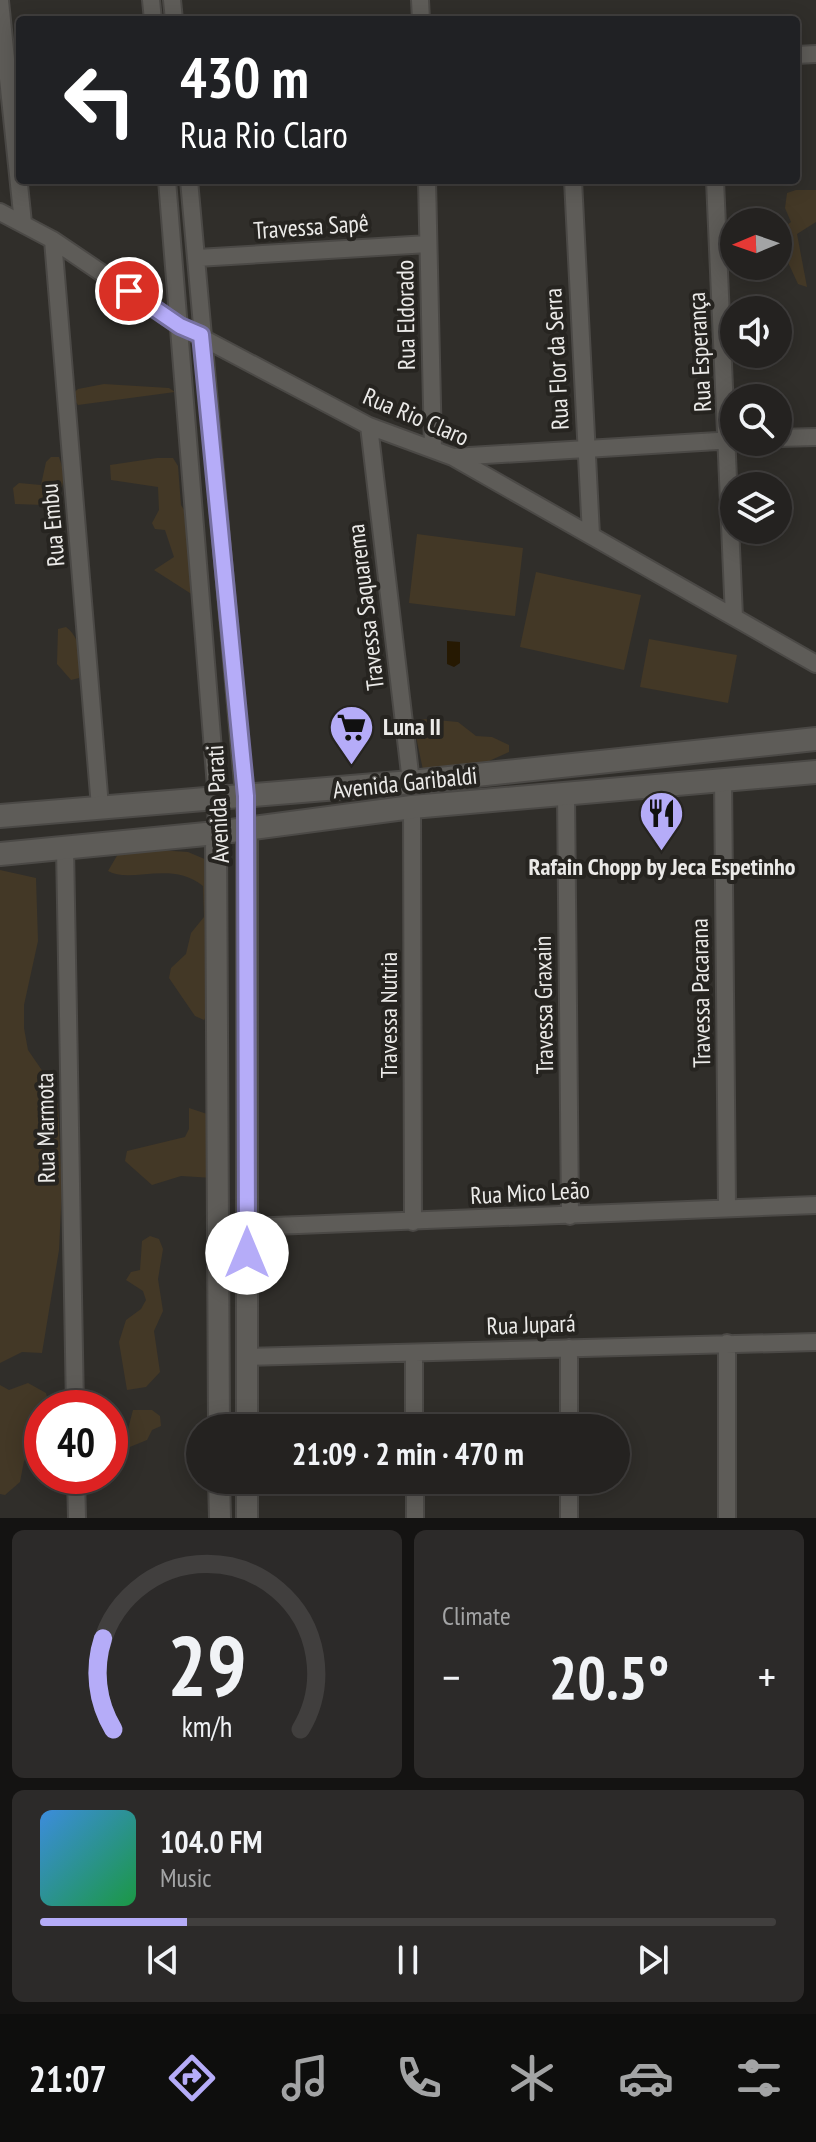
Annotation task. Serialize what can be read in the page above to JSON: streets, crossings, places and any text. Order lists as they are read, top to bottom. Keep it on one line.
{"streets":{"main road":["Avenida Garibaldi"],"street":["Travessa Sapê","Rua Eldorado","Rua Esperança","Rua Flor da Serra","Rua Rio Claro","Rua Embu","Travessa Saquarema","Avenida Parati","Travessa Pacarana","Travessa Graxain","Travessa Nutria","Rua Marmota","Rua Mico Leão","Rua Jupará"]},"crossings":[["Travessa Sapê","Rua Eldorado"],["Travessa Sapê","Avenida Parati"],["Rua Eldorado","Rua Rio Claro"],["Rua Esperança","Rua Rio Claro"],["Rua Flor da Serra","Rua Rio Claro"],["Rua Rio Claro","Rua Embu"],["Rua Rio Claro","Travessa Saquarema"],["Rua Rio Claro","Avenida Parati"],["Rua Embu","Avenida Garibaldi"],["Travessa Saquarema","Avenida Garibaldi"],["Avenida Garibaldi","Avenida Parati"],["Avenida Garibaldi","Travessa Pacarana"],["Avenida Garibaldi","Travessa Graxain"],["Avenida Garibaldi","Travessa Nutria"],["Avenida Garibaldi","Rua Marmota"],["Avenida Parati","Rua Mico Leão"],["Avenida Parati","Rua Jupará"],["Travessa Pacarana","Rua Mico Leão"],["Travessa Graxain","Rua Mico Leão"],["Travessa Nutria","Rua Mico Leão"]],"places":{"supermarket":["Luna II"],"restaurant":["Rafain Chopp by Jeca Espetinho"]},"north":"left","page":{"turn":["430 m","Rua Rio Claro"],"limit":"40","trip":"21:09 · 2 min · 470 m","tile":"Climate","heat":["−","20.5°","+"],"song":["104.0 FM","Music"],"tabs":"21:07","gauge":["29","km/h"]}}
